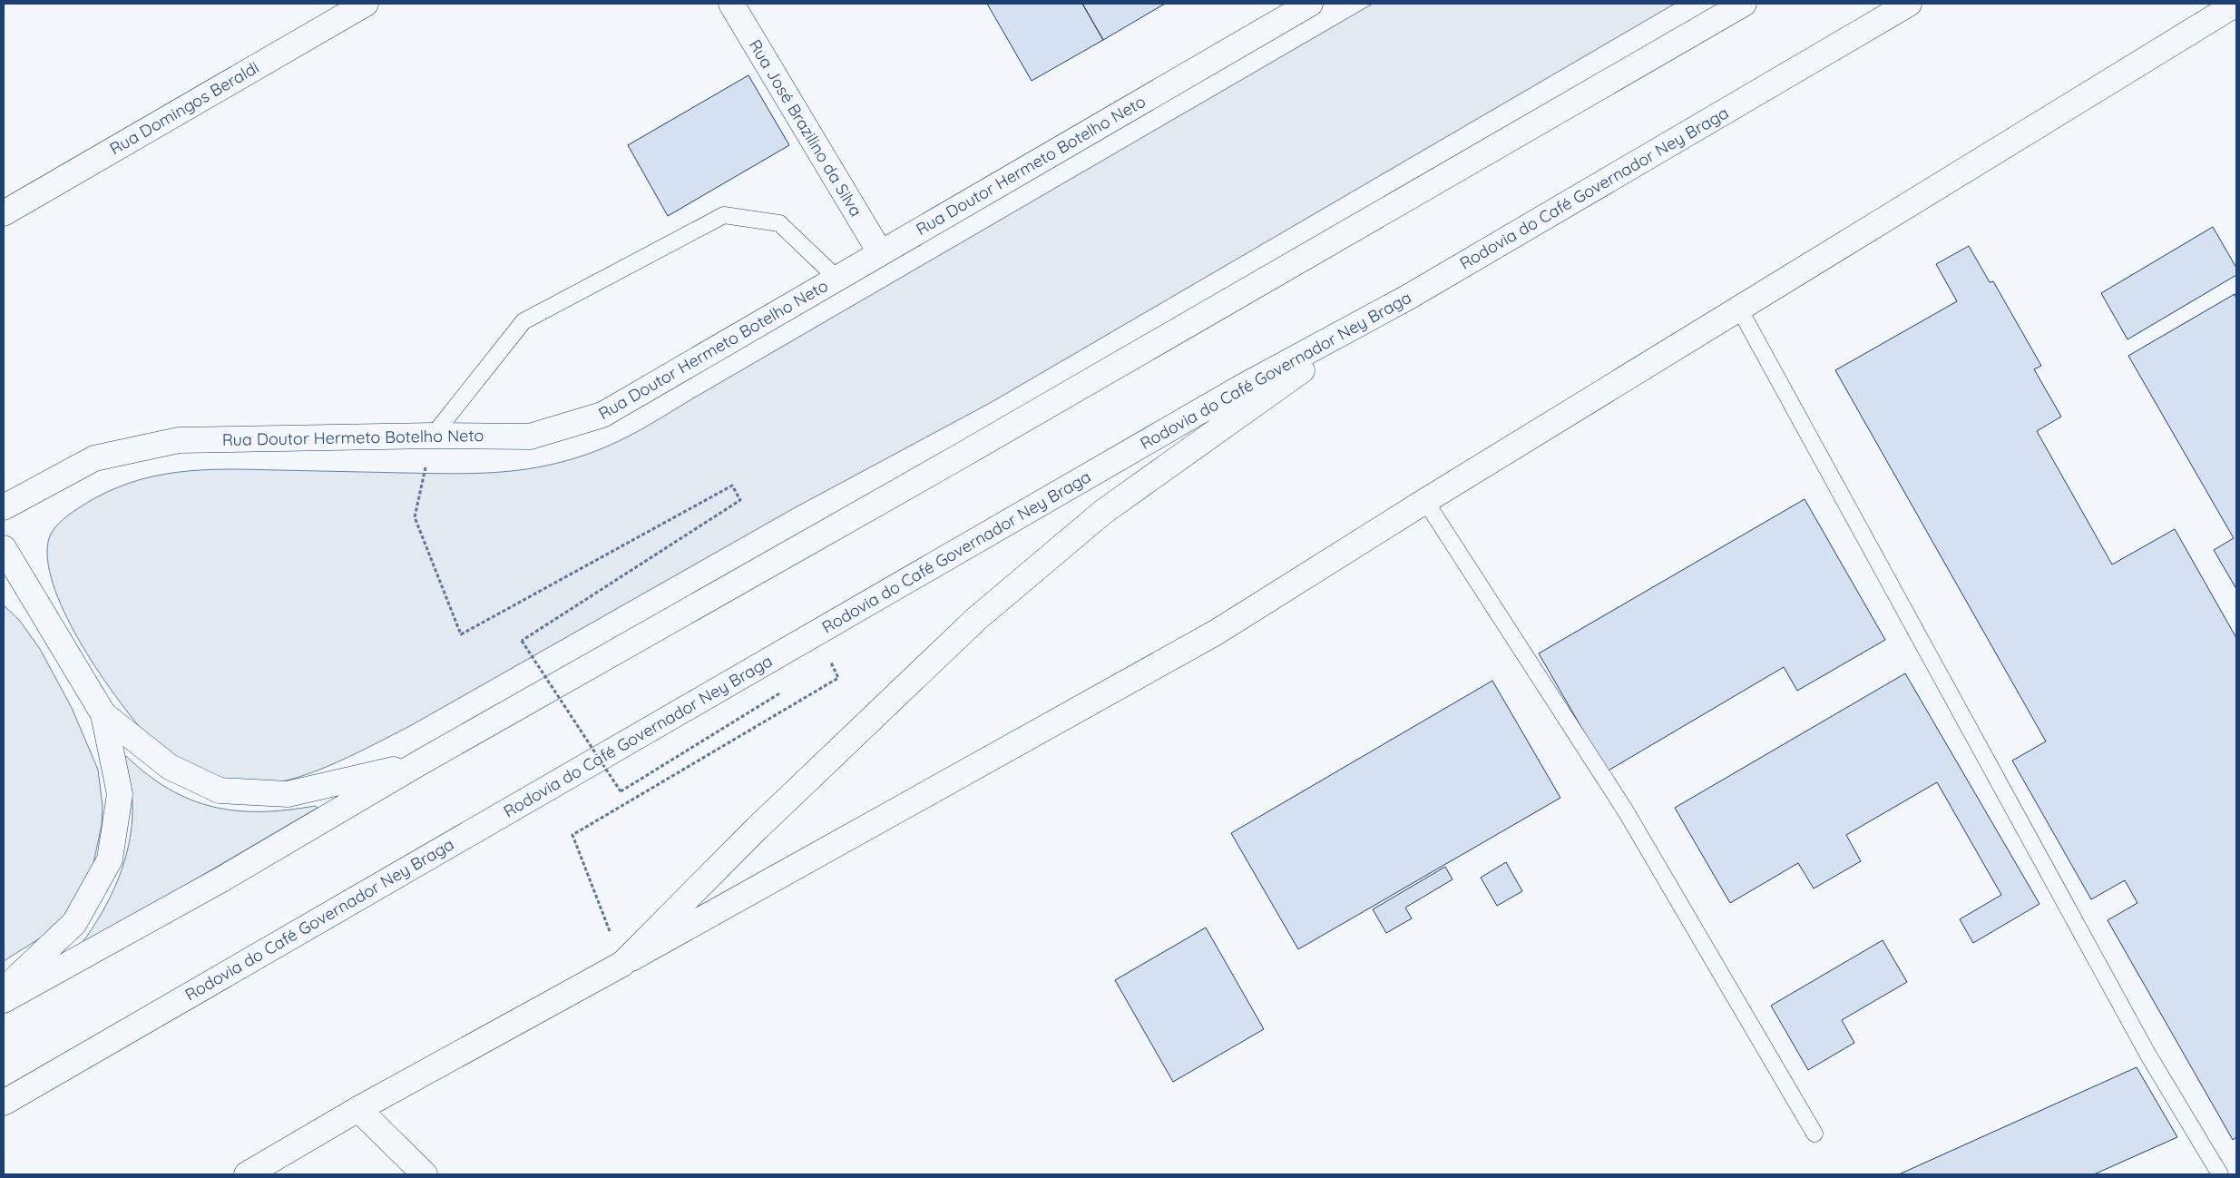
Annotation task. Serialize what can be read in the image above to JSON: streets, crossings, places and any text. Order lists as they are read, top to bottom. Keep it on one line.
{"streets":{"main road":["Rua Domingos Beraldi","Rua José Brazilino da Silva","Rua Doutor Hermeto Botelho Neto","Rodovia do Café Governador Ney Braga"]},"crossings":[["Rua José Brazilino da Silva","Rua Doutor Hermeto Botelho Neto"]]}
